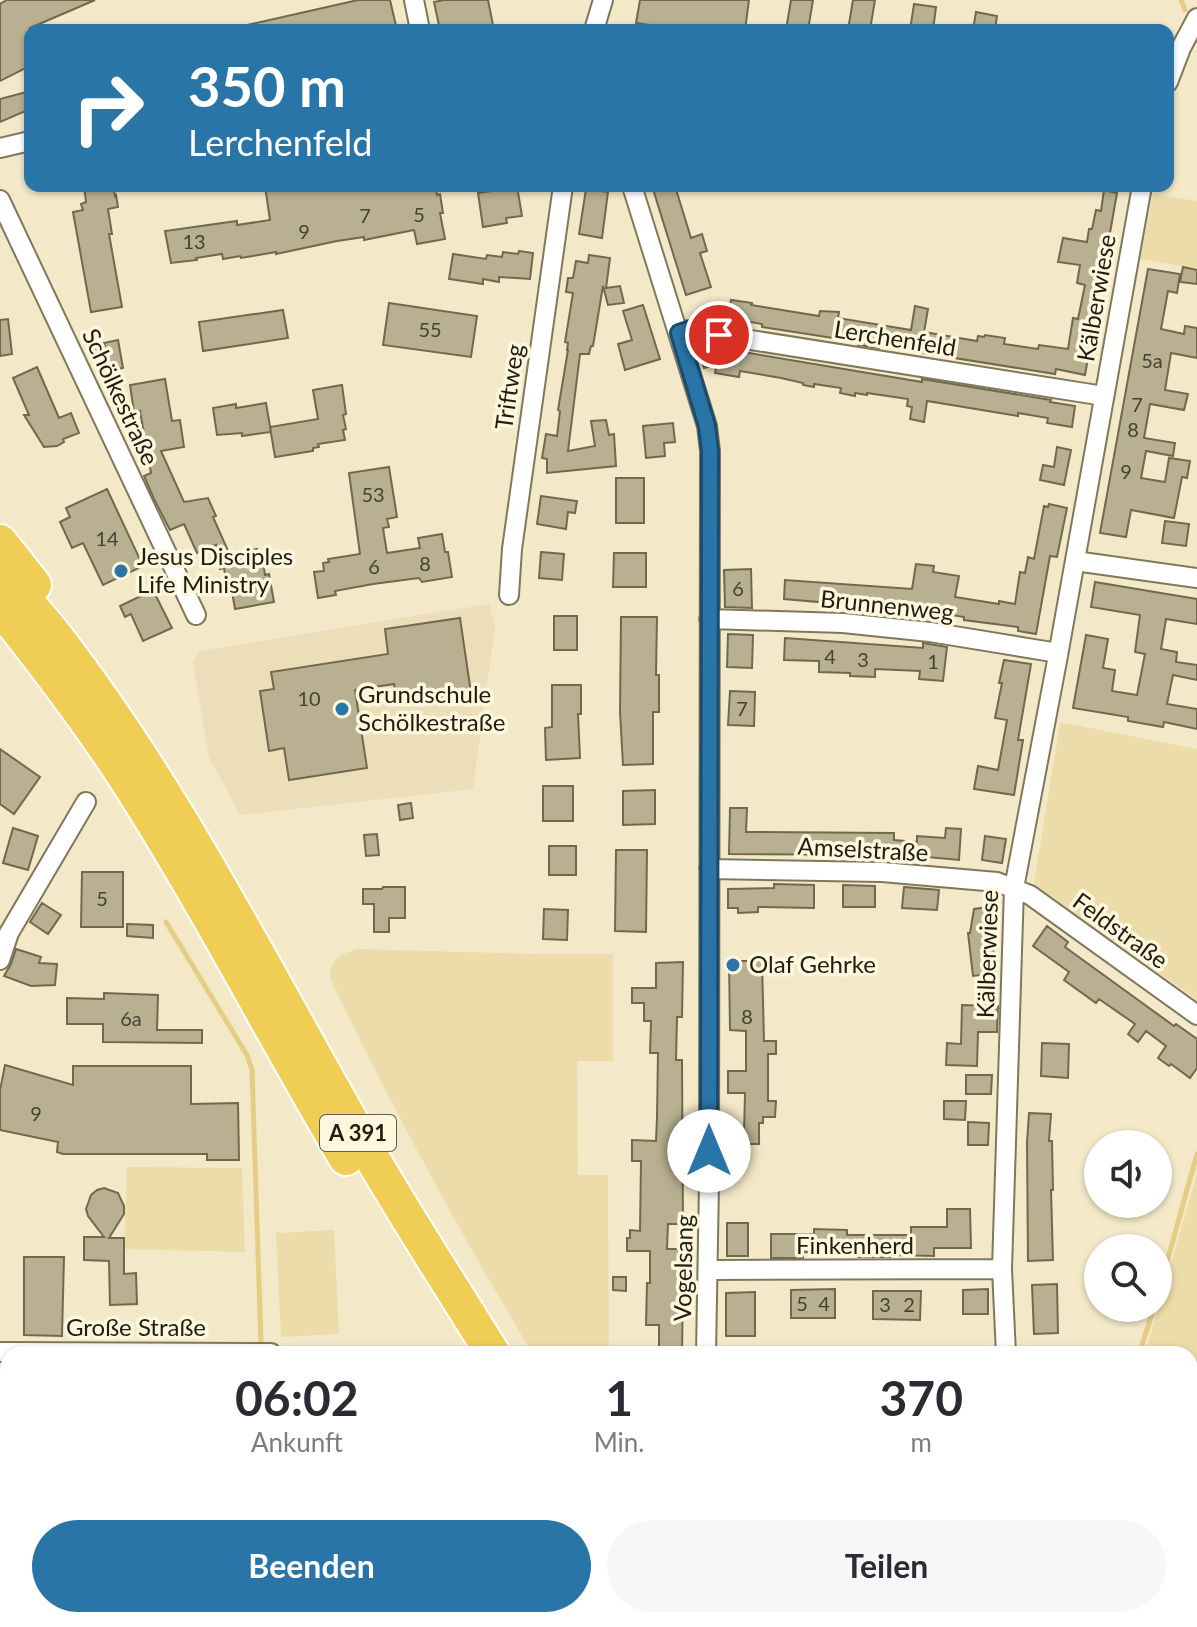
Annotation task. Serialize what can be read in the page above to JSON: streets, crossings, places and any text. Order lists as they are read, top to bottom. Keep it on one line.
{"streets":{"highway":["A 391"],"street":["Kälberwiese","Lerchenfeld","Triftweg","Schölkestraße","Brunnenweg","Amselstraße","Feldstraße","Finkenherd","Vogelsang"]},"crossings":[["Kälberwiese","Lerchenfeld"],["Kälberwiese","Brunnenweg"],["Kälberwiese","Amselstraße"],["Kälberwiese","Feldstraße"],["Kälberwiese","Finkenherd"],["Lerchenfeld","Vogelsang"],["Brunnenweg","Vogelsang"],["Amselstraße","Feldstraße"],["Amselstraße","Vogelsang"],["Finkenherd","Vogelsang"]],"places":["Jesus Disciples Life Ministry","Grundschule Schölkestraße","Olaf Gehrke"],"house_numbers":["5","7","9","13","55","5a","7","8","9","53","14","8","6","6","4","3","1","10","7","5","8","6a","9","5","4","3","2"],"page":{"turn":["350 m","Lerchenfeld"],"eta":["06:02","Ankunft","1","Min.","370","m"],"buttons":["Beenden","Teilen"]}}
